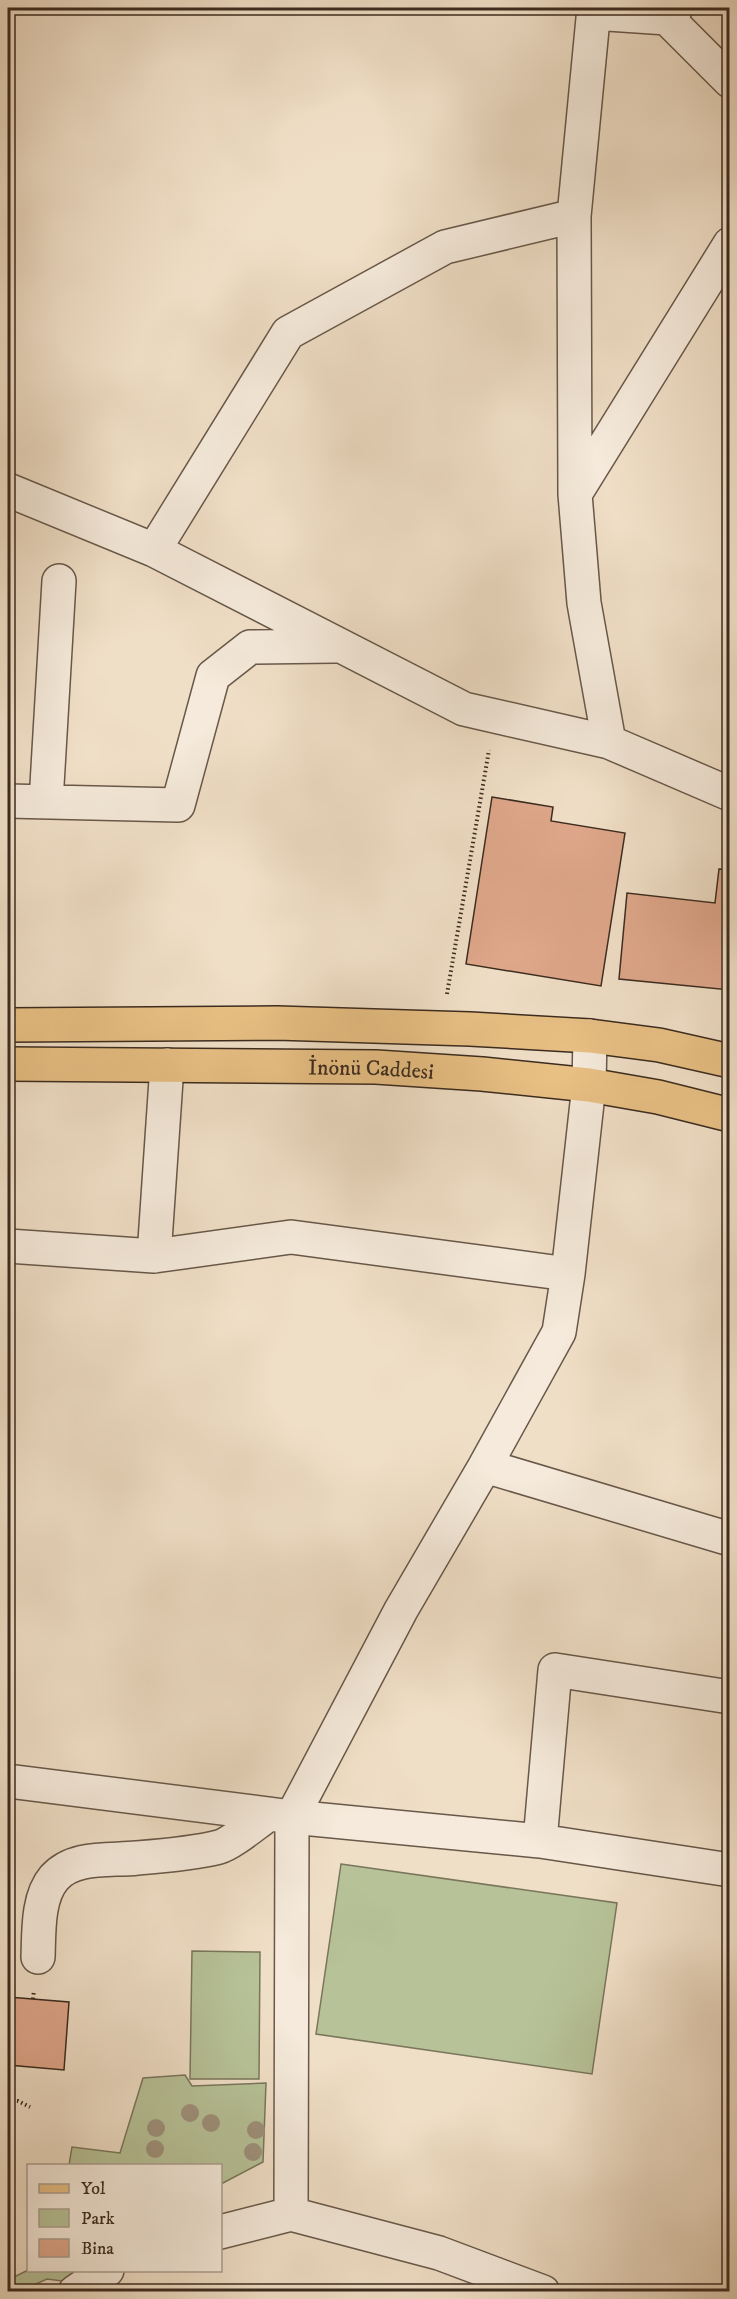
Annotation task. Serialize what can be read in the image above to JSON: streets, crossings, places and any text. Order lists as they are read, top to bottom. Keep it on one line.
{"streets":{"main road":["İnönü Caddesi"]},"legend":["Yol","Park","Bina"]}
